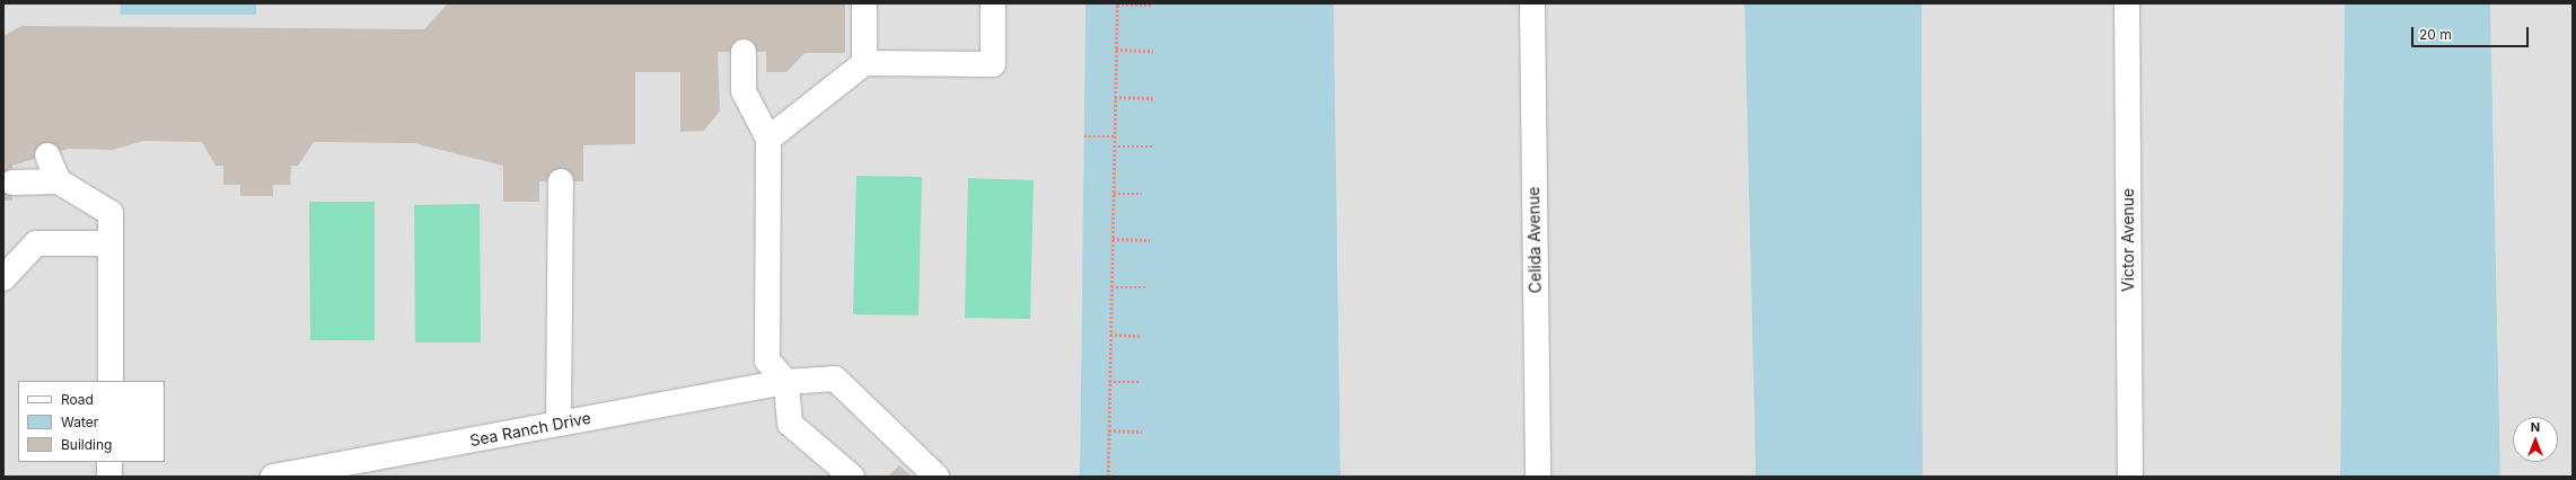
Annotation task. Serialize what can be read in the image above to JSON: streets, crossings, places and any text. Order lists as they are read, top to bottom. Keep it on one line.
{"streets":{"street":["Celida Avenue","Victor Avenue","Sea Ranch Drive"]},"legend":["Road","Water","Building"],"scale_bar":"20 m","north":"top"}
